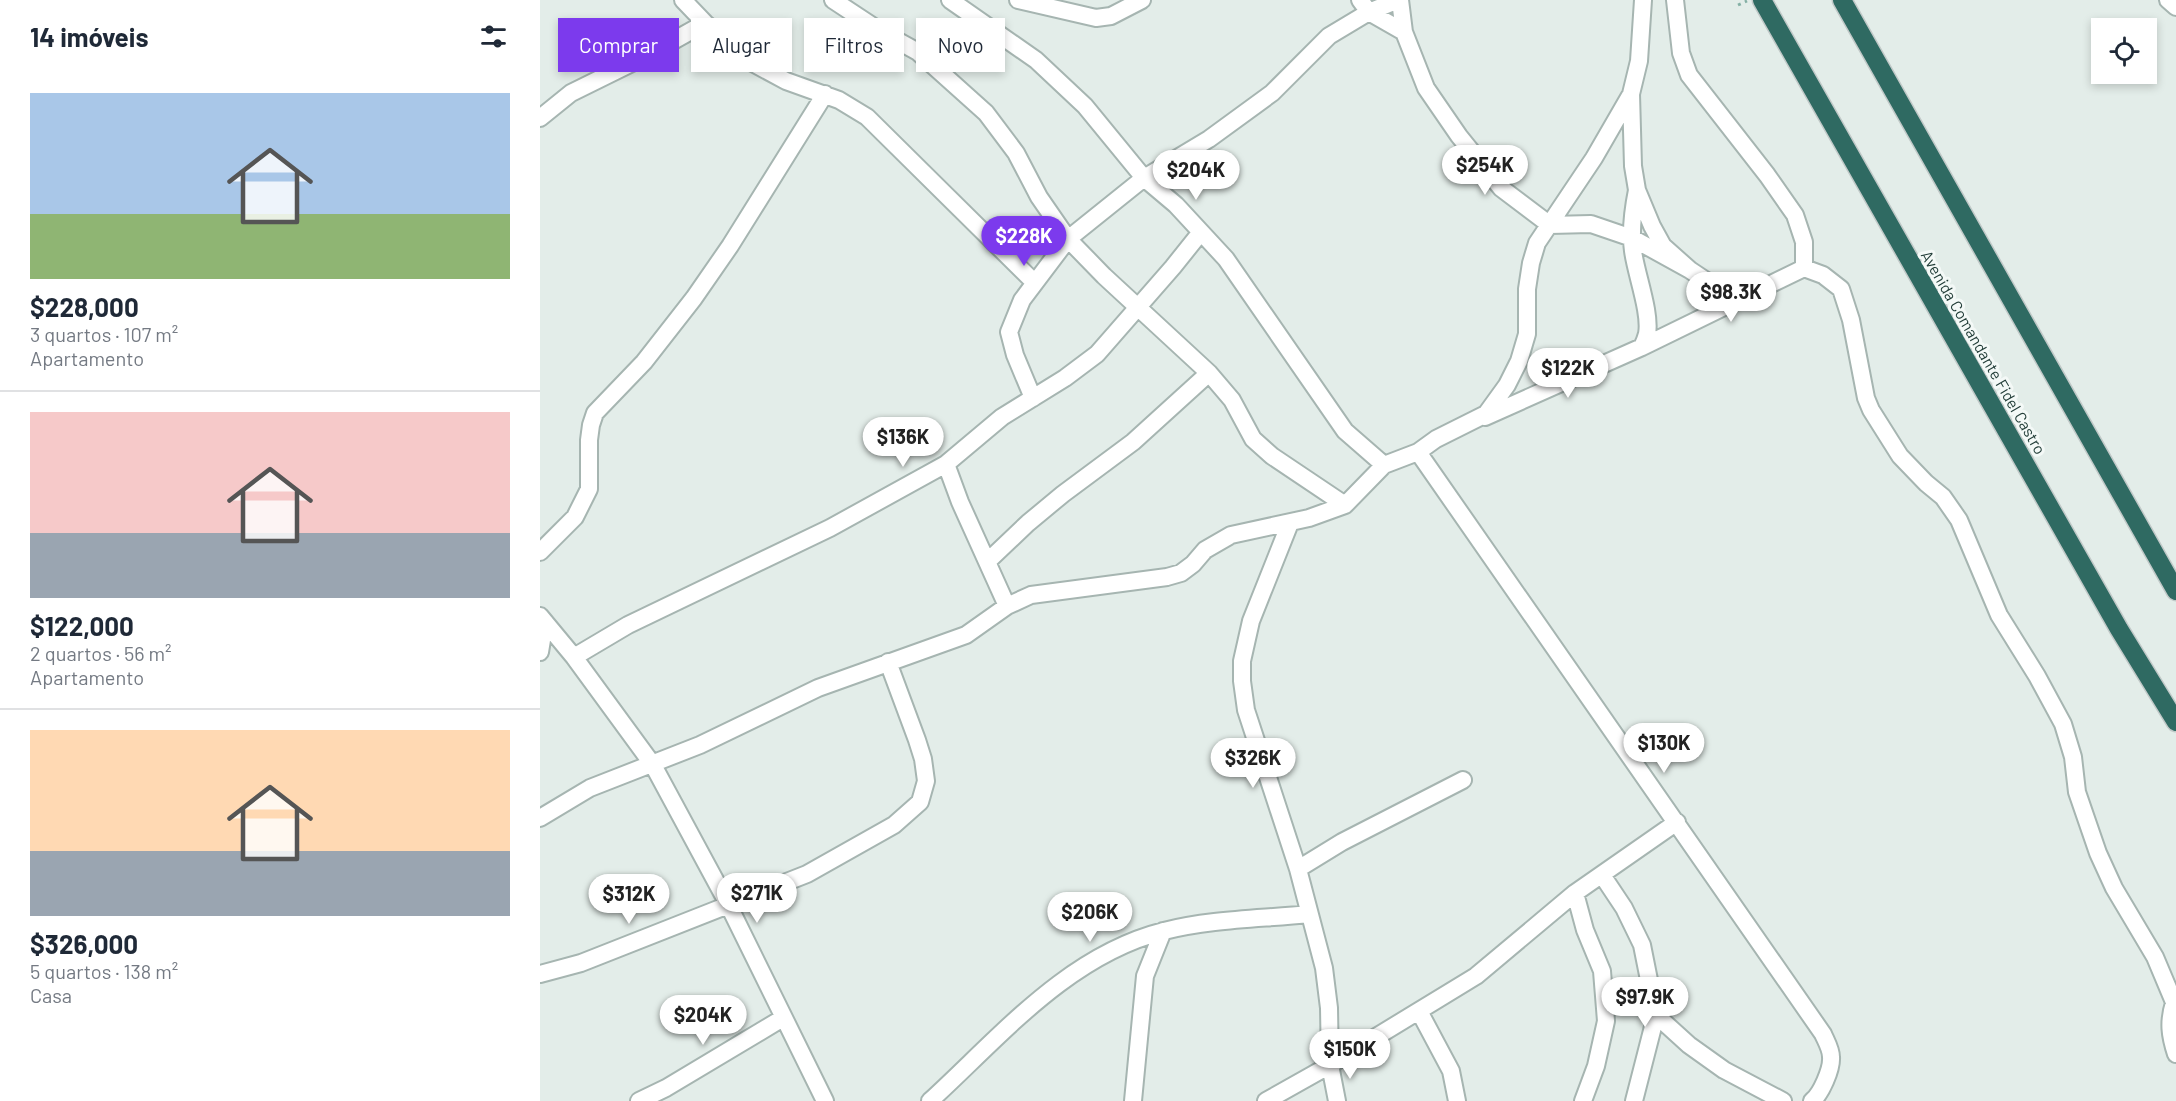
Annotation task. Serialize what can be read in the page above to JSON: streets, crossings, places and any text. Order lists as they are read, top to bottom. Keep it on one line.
{"streets":{"highway":["Avenida Comandante Fidel Castro"]},"page":{"heading":"14 imóveis","chip":["Comprar","Alugar","Filtros","Novo"],"list":[{"name":"$228,000","note":"3 quartos · 107 m² · Apartamento"},{"name":"$122,000","note":"2 quartos · 56 m² · Apartamento"},{"name":"$326,000","note":"5 quartos · 138 m² · Casa"}],"price":["$254K","$204K","$228K","$98.3K","$122K","$136K","$130K","$326K","$271K","$312K","$206K","$97.9K","$204K","$150K"]}}
